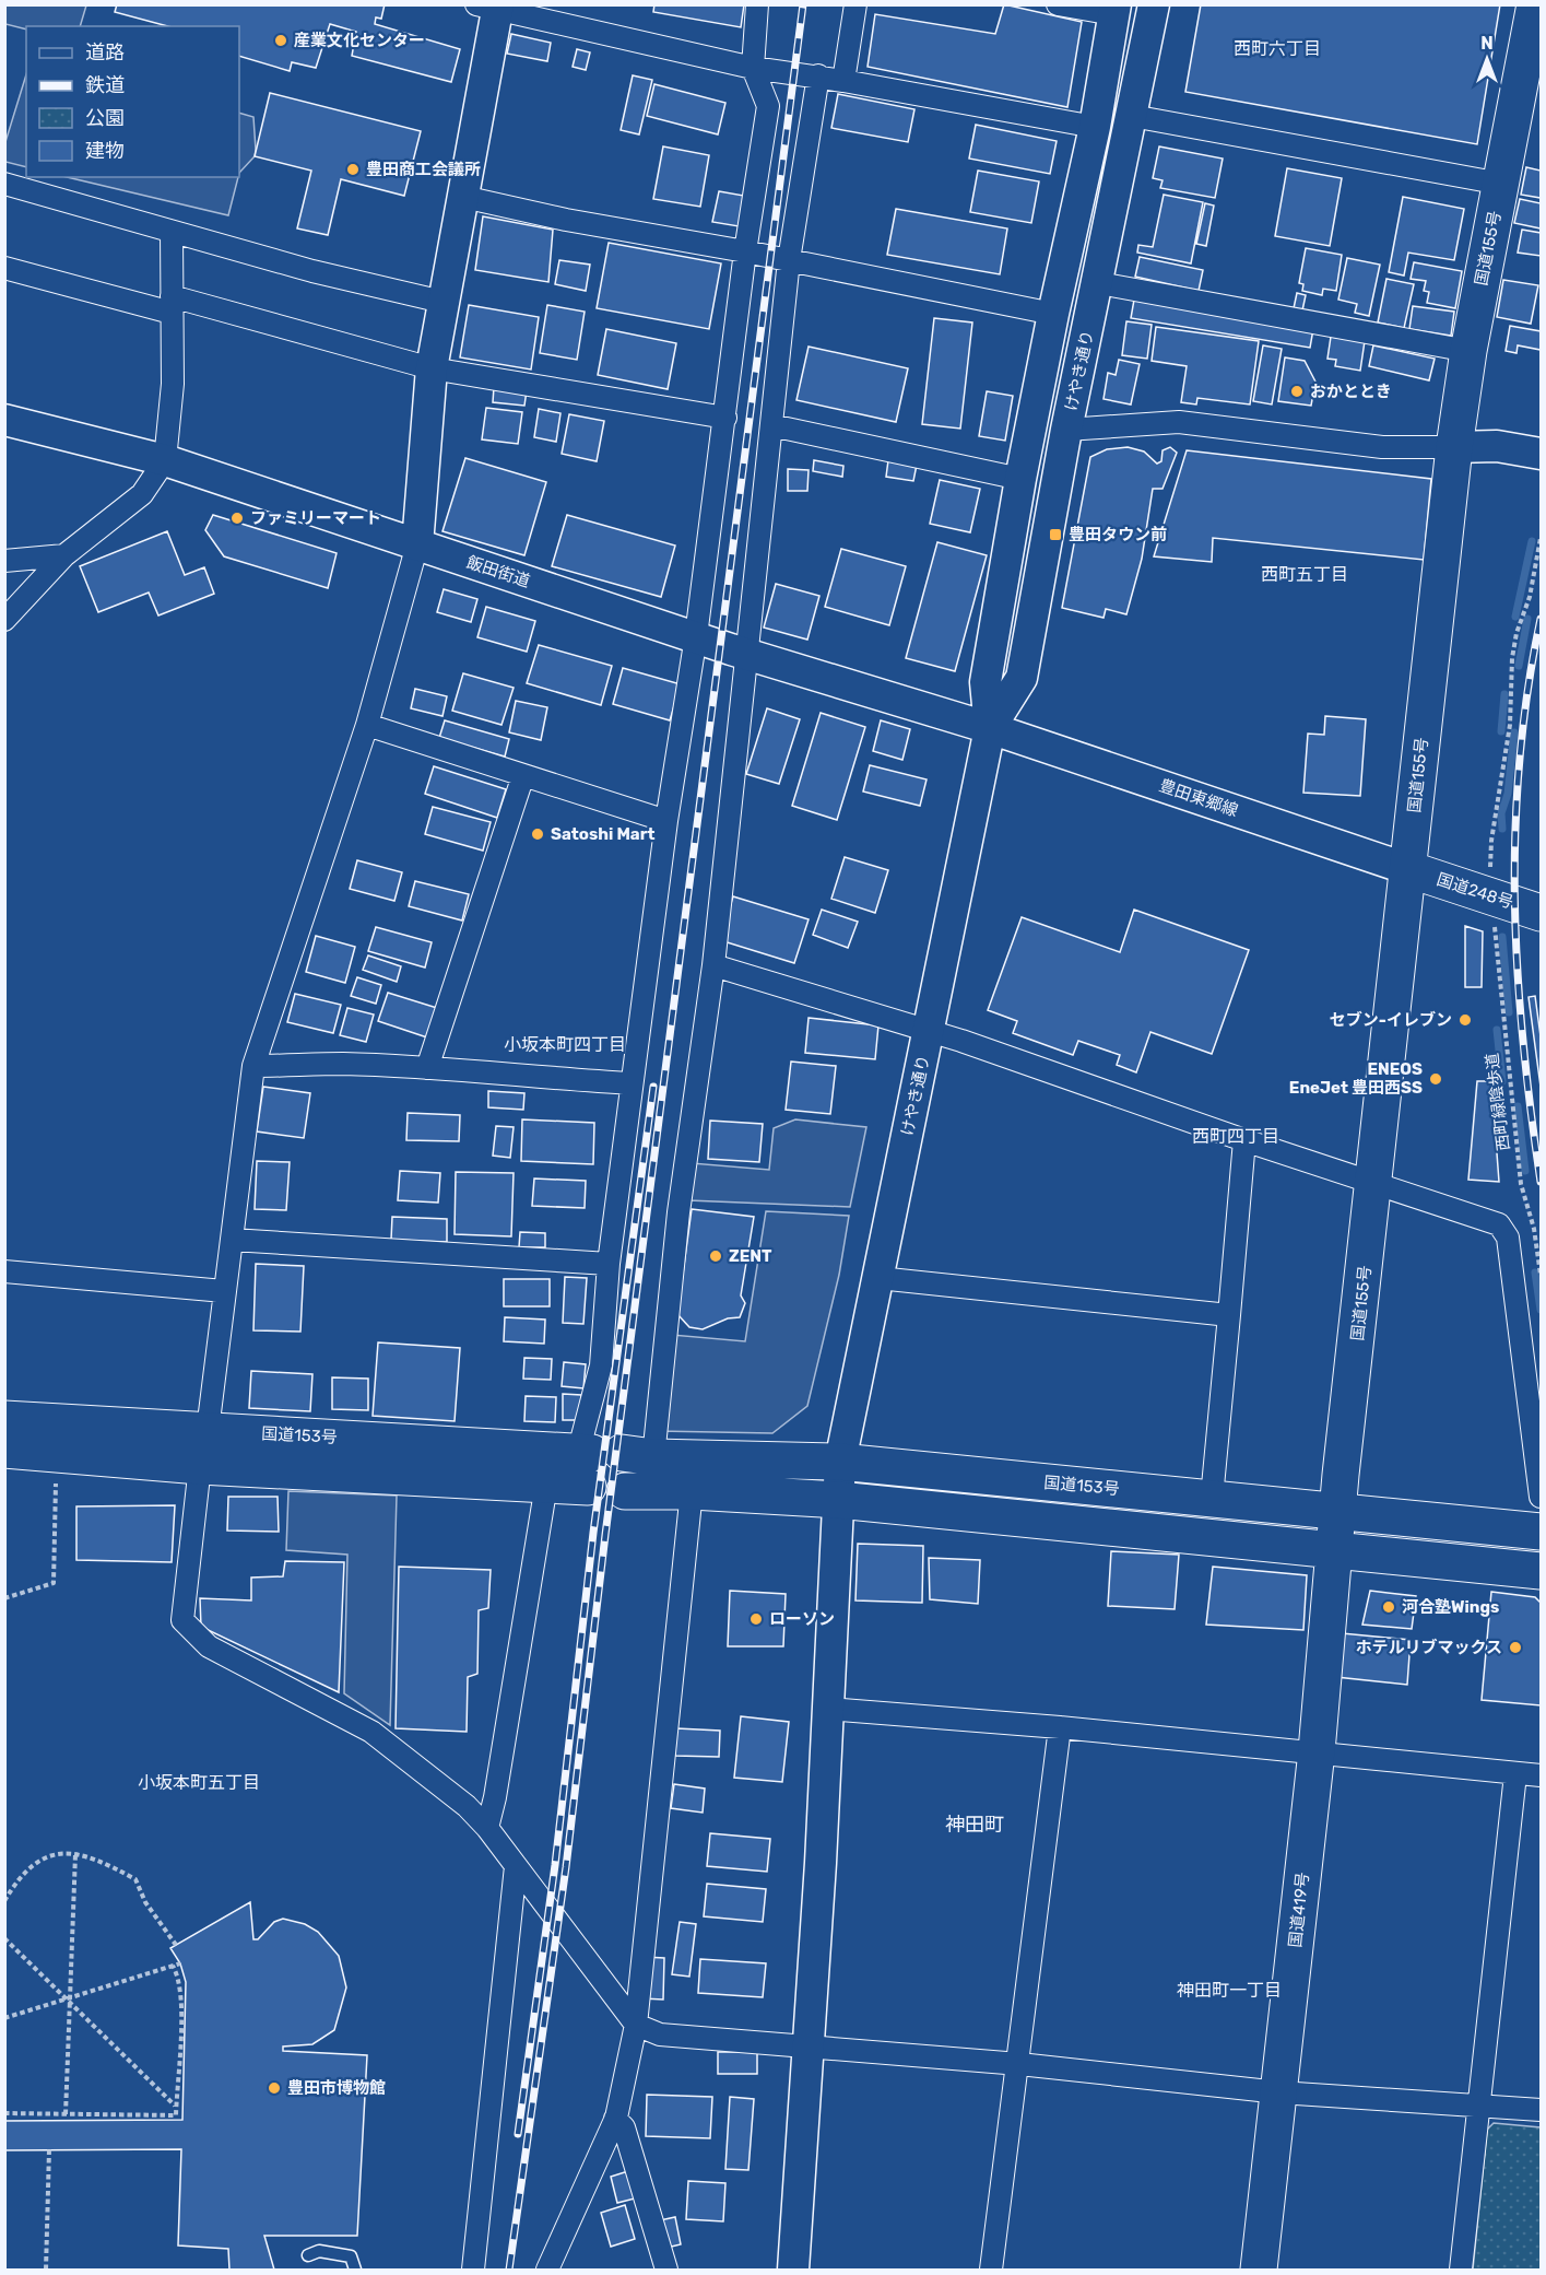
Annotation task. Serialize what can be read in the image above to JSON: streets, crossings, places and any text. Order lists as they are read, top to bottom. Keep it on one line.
{"streets":{"highway":["国道155号","国道248号","国道153号","国道419号"],"street":["けやき通り","飯田街道","豊田東郷線"],"path":["西町緑陰歩道"]},"crossings":[["国道155号","豊田東郷線"],["国道155号","国道248号"],["国道155号","国道153号"],["国道155号","国道419号"],["けやき通り","飯田街道"],["けやき通り","豊田東郷線"],["けやき通り","国道153号"],["飯田街道","豊田東郷線"],["豊田東郷線","国道248号"]],"districts":["西町六丁目","西町五丁目","小坂本町四丁目","西町四丁目","小坂本町五丁目","神田町","神田町一丁目"],"places":{"other":["産業文化センター","豊田商工会議所","おかととき","ファミリーマート","Satoshi Mart","セブン-イレブン","ENEOS EneJet 豊田西SS","ZENT","河合塾Wings","ローソン","ホテルリブマックス","豊田市博物館"],"transit":["豊田タウン前"]},"legend":["道路","鉄道","公園","建物"],"north":"top"}
